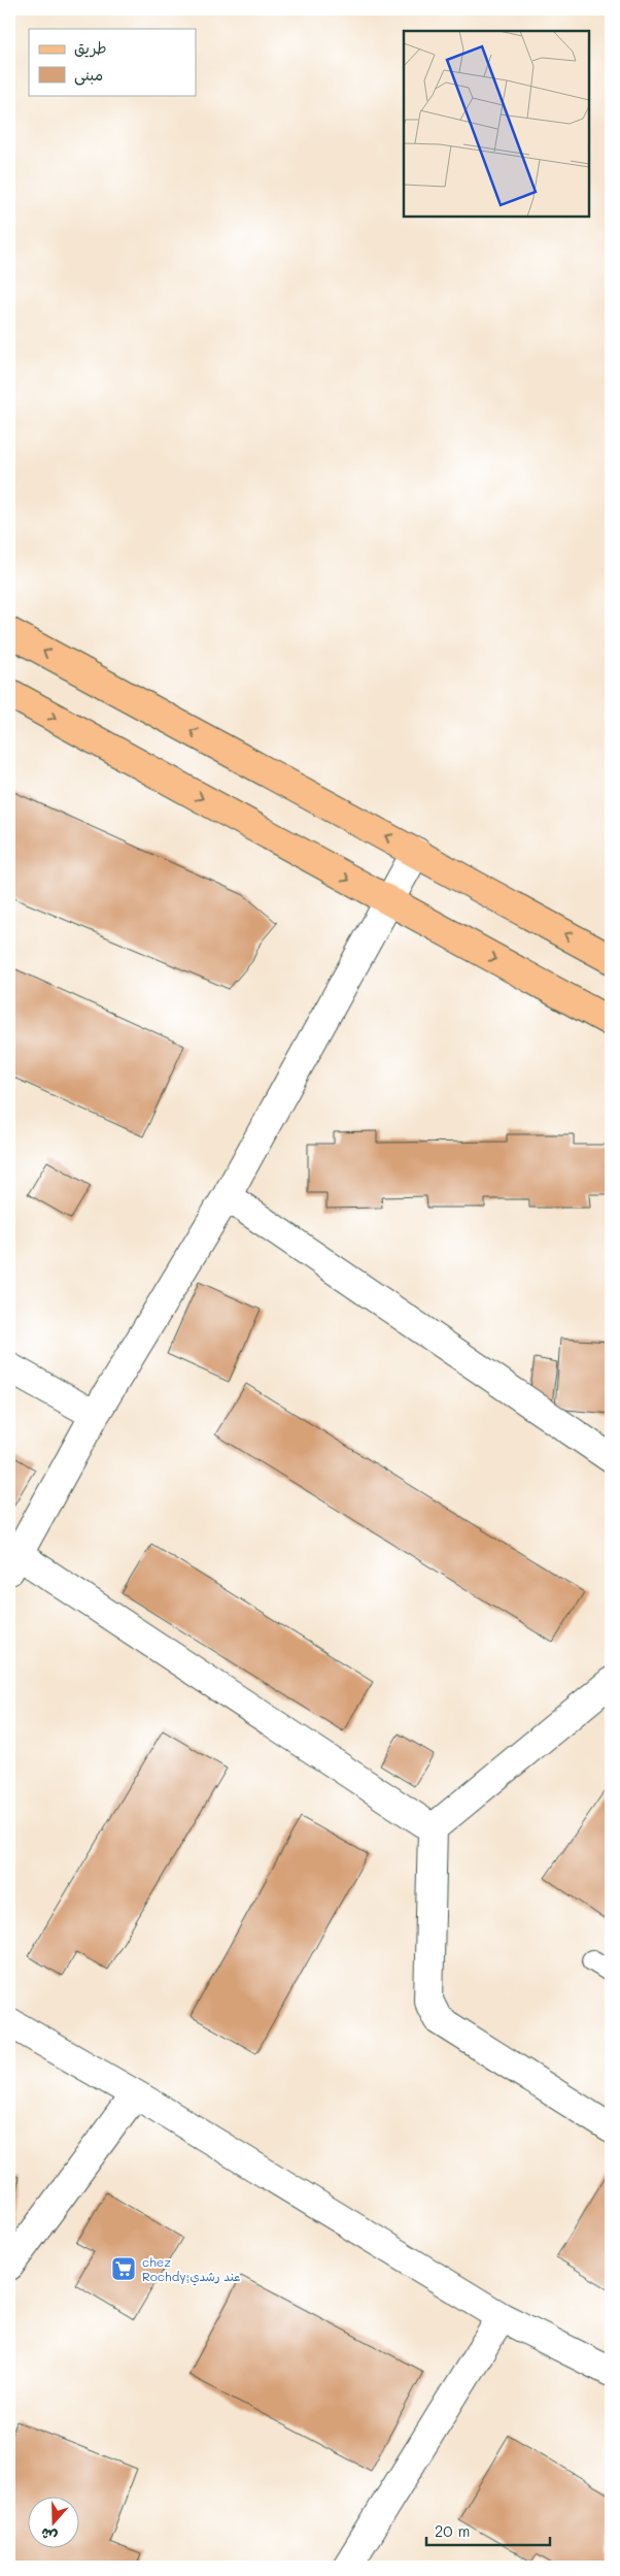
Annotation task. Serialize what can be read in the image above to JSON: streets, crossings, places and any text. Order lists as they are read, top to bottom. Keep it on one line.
{"places":{"supermarket":["chez Rochdy;عند رشدي"]},"legend":["طريق","مبنى"],"scale_bar":"20 m","north":"bottom"}
